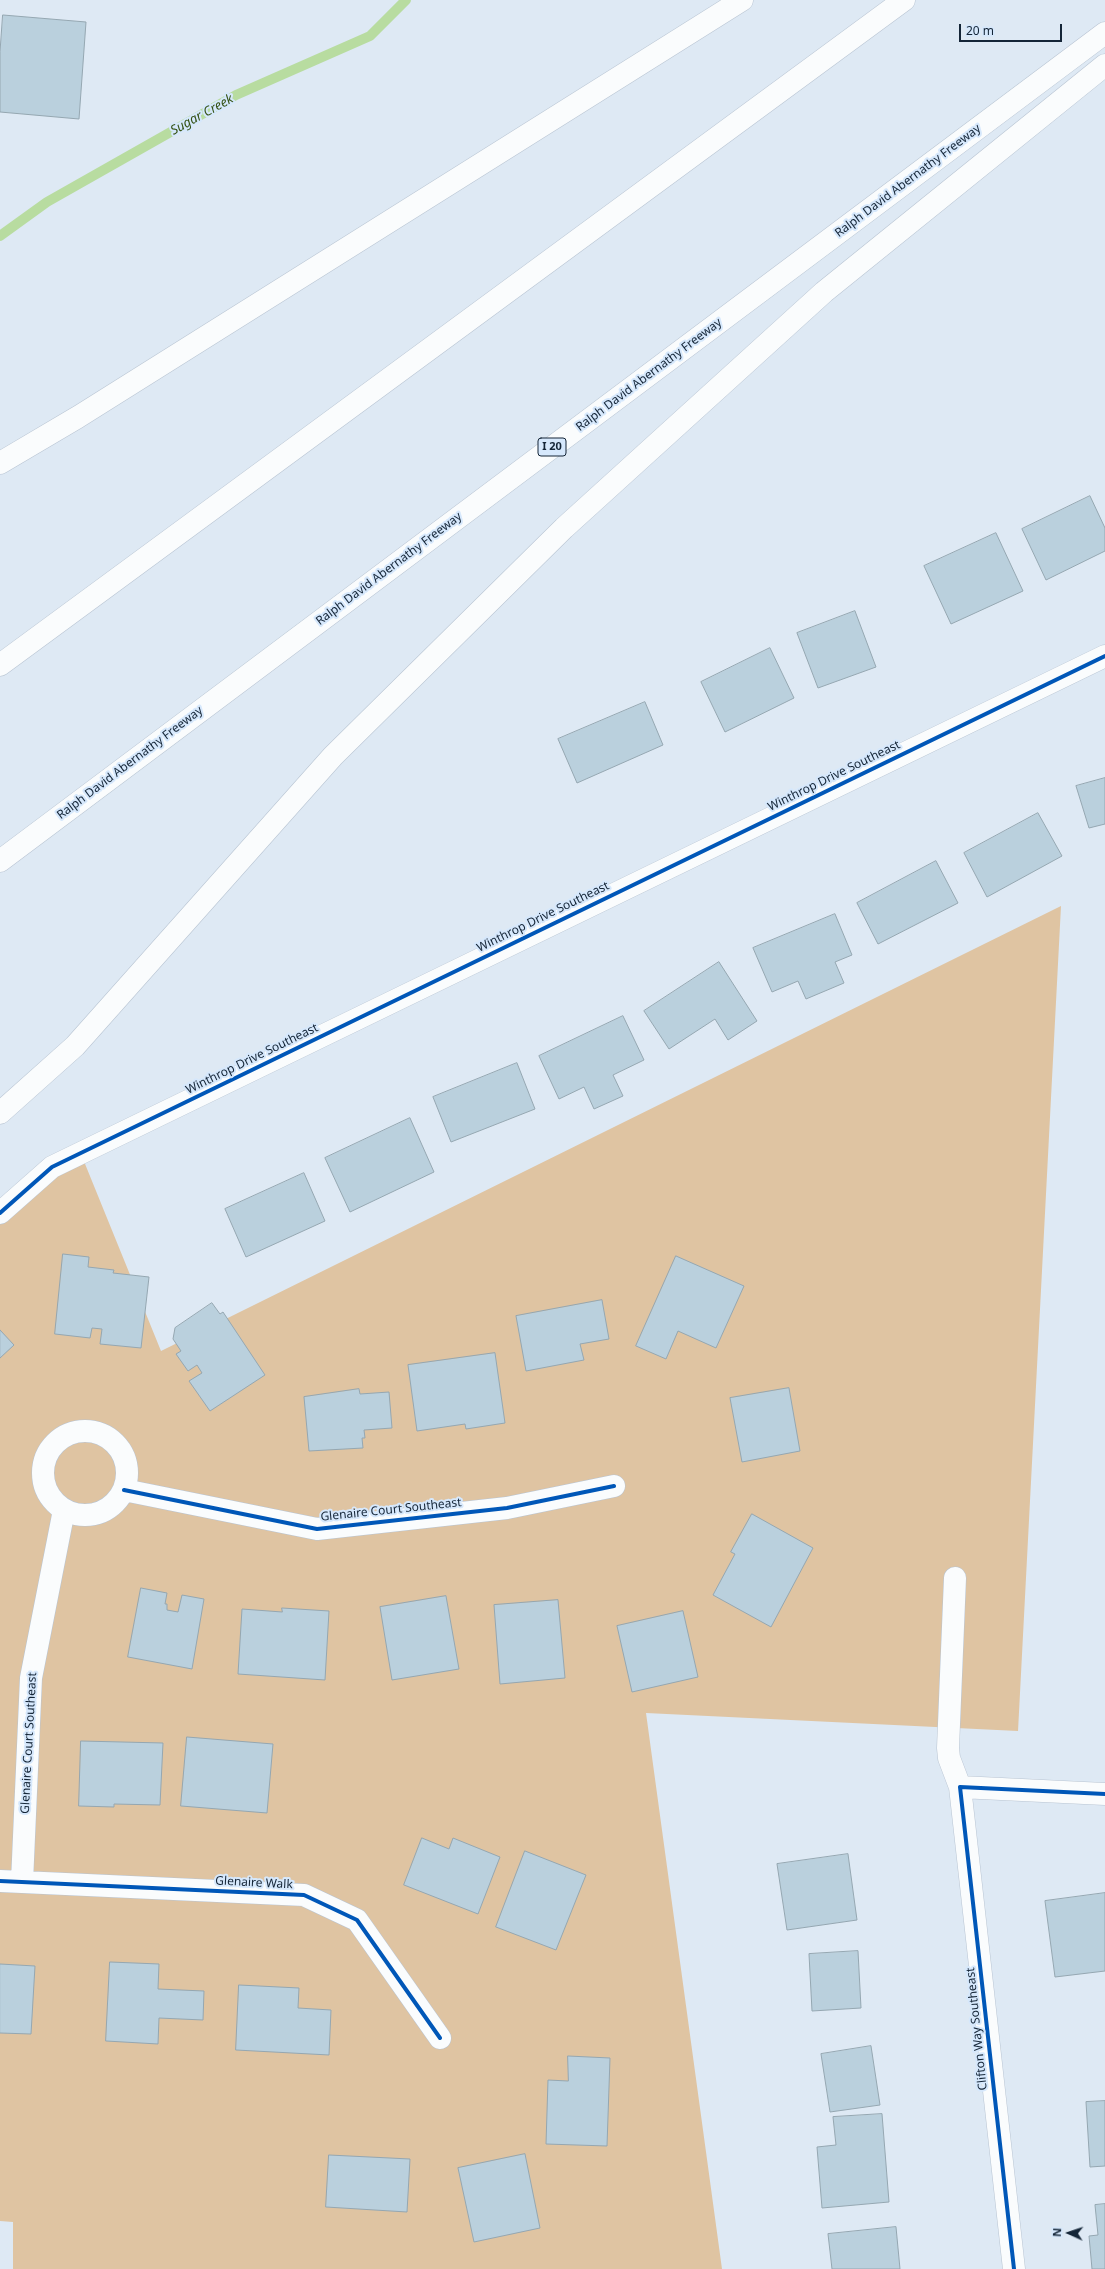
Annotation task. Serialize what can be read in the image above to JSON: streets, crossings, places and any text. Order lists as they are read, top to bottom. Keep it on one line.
{"streets":{"main road":["Ralph David Abernathy Freeway","I 20","Winthrop Drive Southeast","Glenaire Court Southeast","Glenaire Walk","Clifton Way Southeast"]},"crossings":[["Glenaire Court Southeast","Glenaire Walk"]],"water":["Sugar Creek"],"scale_bar":"20 m","north":"left"}
